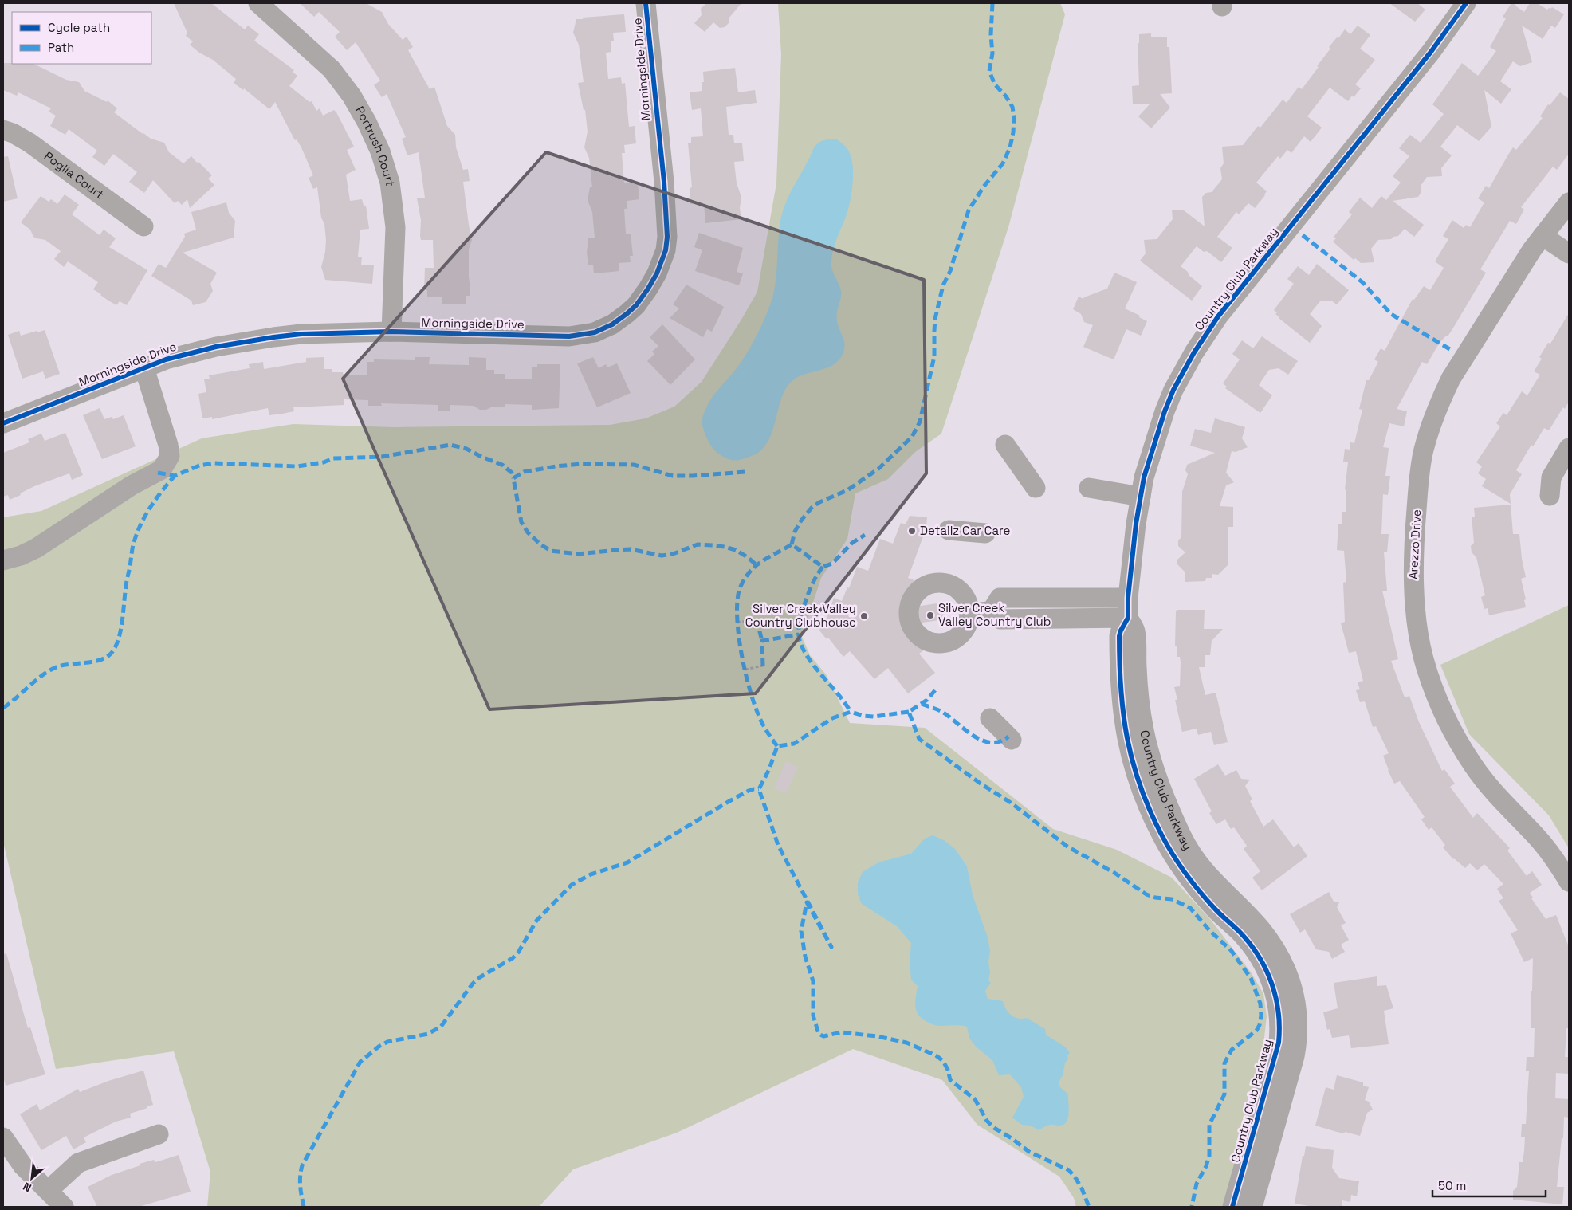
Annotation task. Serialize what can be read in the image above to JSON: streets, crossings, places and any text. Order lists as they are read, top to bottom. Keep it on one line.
{"streets":{"street":["Morningside Drive","Portrush Court","Poglia Court","Country Club Parkway","Arezzo Drive"]},"crossings":[["Morningside Drive","Portrush Court"]],"places":["Detailz Car Care","Silver Creek Valley Country Club","Silver Creek Valley Country Clubhouse"],"legend":["Cycle path","Path"],"scale_bar":"50 m","north":"bottom left"}
